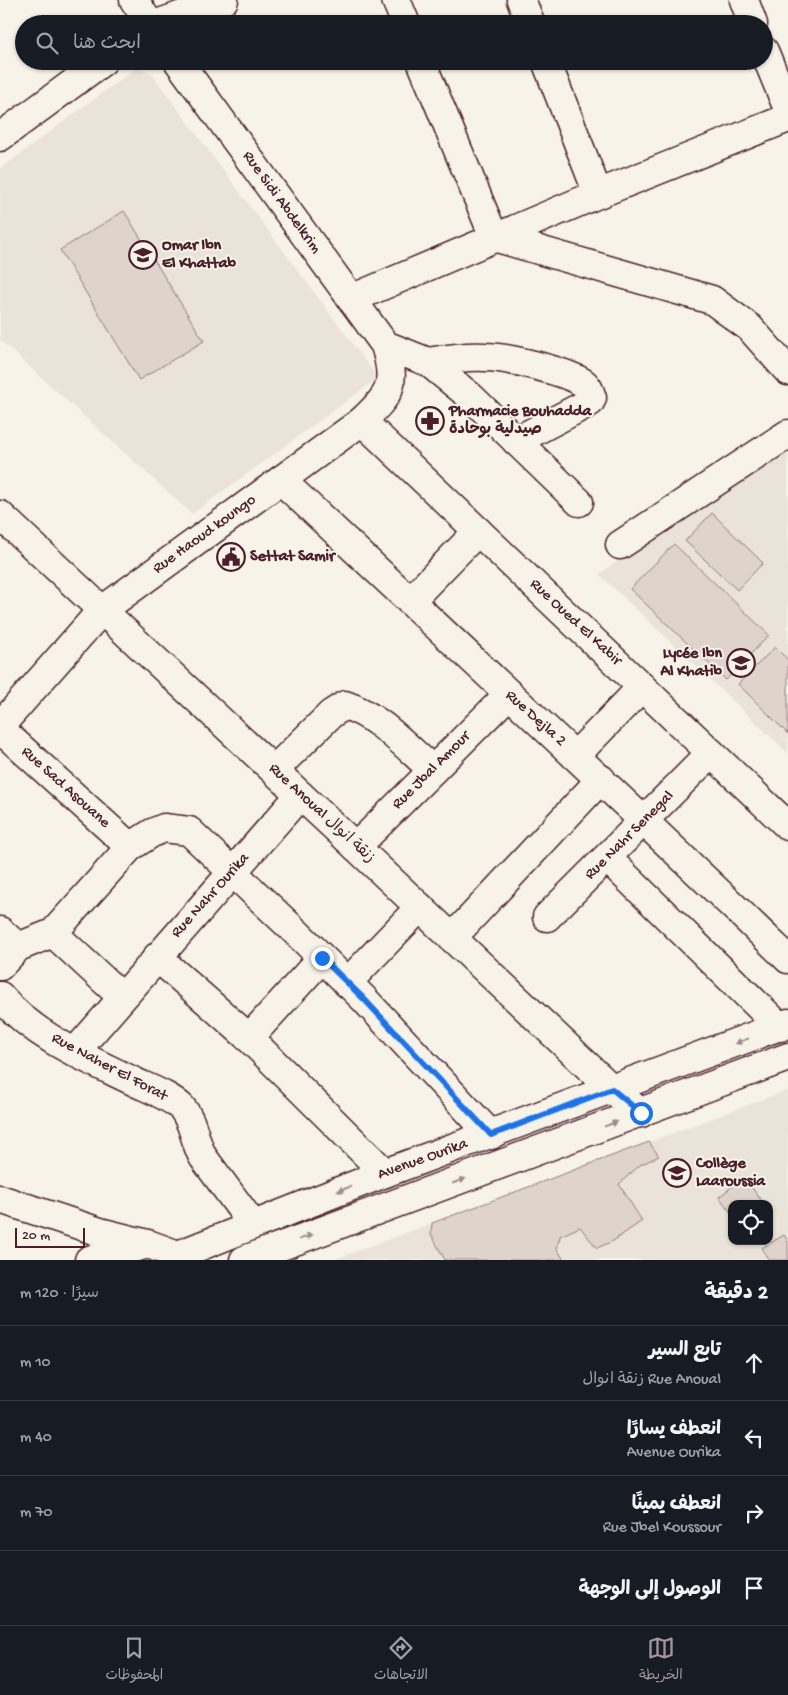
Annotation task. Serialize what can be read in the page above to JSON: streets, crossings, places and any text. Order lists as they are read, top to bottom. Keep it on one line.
{"streets":{"street":["Rue Sidi Abdelkrim","Rue Haoud koungo","Rue Oued El Kabir","Rue Dejla 2","Rue Jbal Amour","Rue Sad Asouane","Rue Anoual زنقة انوال","Rue Nahr Senegal","Rue Nahr Ourika","Rue Naher El Forat","Avenue Ourika"]},"crossings":[["Rue Sidi Abdelkrim","Rue Haoud koungo"],["Rue Haoud koungo","Rue Oued El Kabir"],["Rue Haoud koungo","Rue Dejla 2"],["Rue Haoud koungo","Rue Sad Asouane"],["Rue Haoud koungo","Rue Anoual زنقة انوال"],["Rue Oued El Kabir","Rue Nahr Senegal"],["Rue Dejla 2","Rue Jbal Amour"],["Rue Dejla 2","Rue Nahr Senegal"],["Rue Jbal Amour","Rue Anoual زنقة انوال"],["Rue Anoual زنقة انوال","Rue Nahr Ourika"],["Rue Anoual زنقة انوال","Avenue Ourika"],["Rue Nahr Ourika","Rue Naher El Forat"],["Rue Naher El Forat","Avenue Ourika"]],"places":{"school or university":["Omar Ibn El Khattab","Lycée Ibn Al Khatib","Collège Laaroussia"],"pharmacy":["Pharmacie Bouhadda صيدلية بوحادة"],"public building":["Settat Samir"]},"scale_bar":"20 m","page":{"search":"ابحث هنا","scale":"20 m","heading":["2 دقيقة","سيرًا · 120 m"],"list":[["تابع السير","Rue Anoual زنقة انوال","10 m"],["انعطف يسارًا","Avenue Ourika","40 m"],["انعطف يمينًا","Rue Jbel Koussour","70 m"],"الوصول إلى الوجهة"],"nav":["الخريطة","الاتجاهات","المحفوظات"]}}
